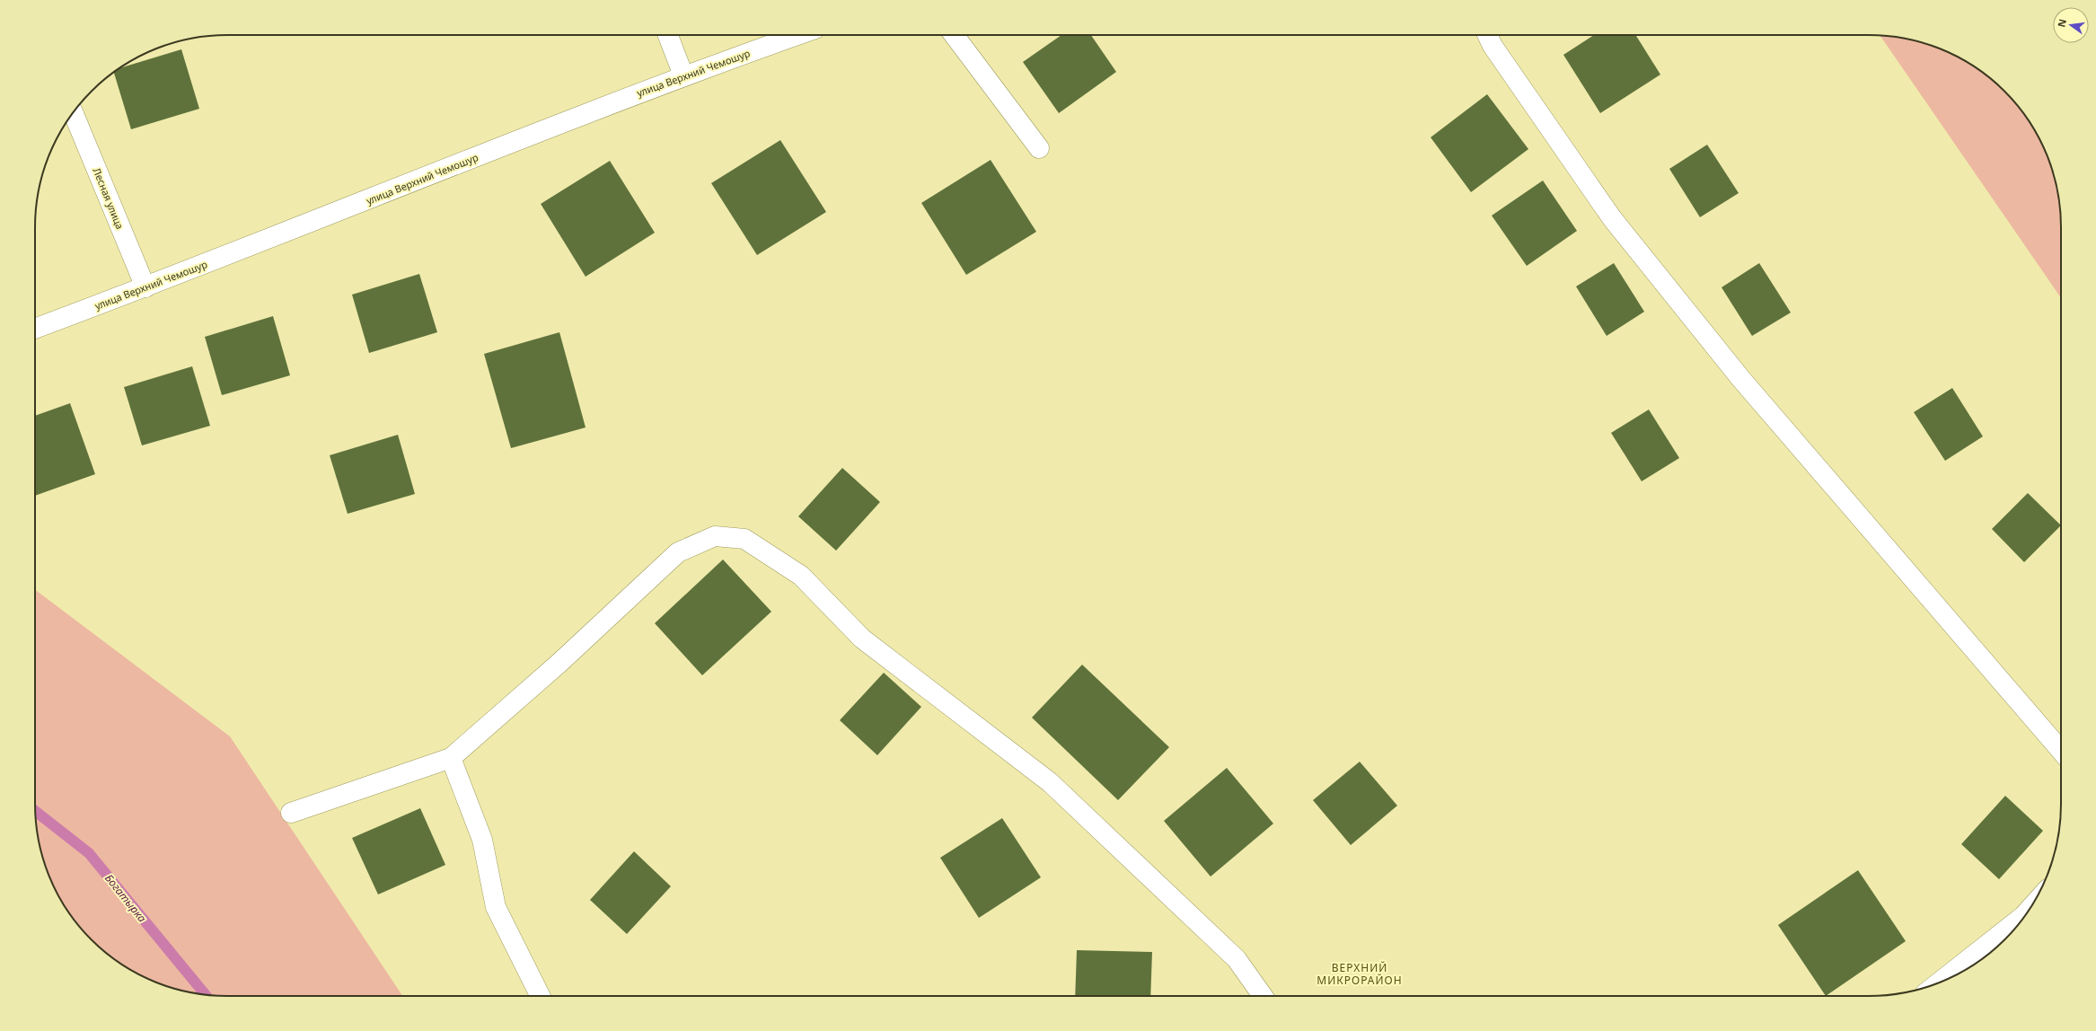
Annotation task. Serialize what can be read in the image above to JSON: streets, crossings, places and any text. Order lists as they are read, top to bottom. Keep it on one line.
{"streets":{"street":["улица Верхний Чемошур","Лесная улица"]},"crossings":[["улица Верхний Чемошур","Лесная улица"]],"districts":["ВЕРХНИЙ МИКРОРАЙОН"],"water":["Богатырка"],"north":"left"}
